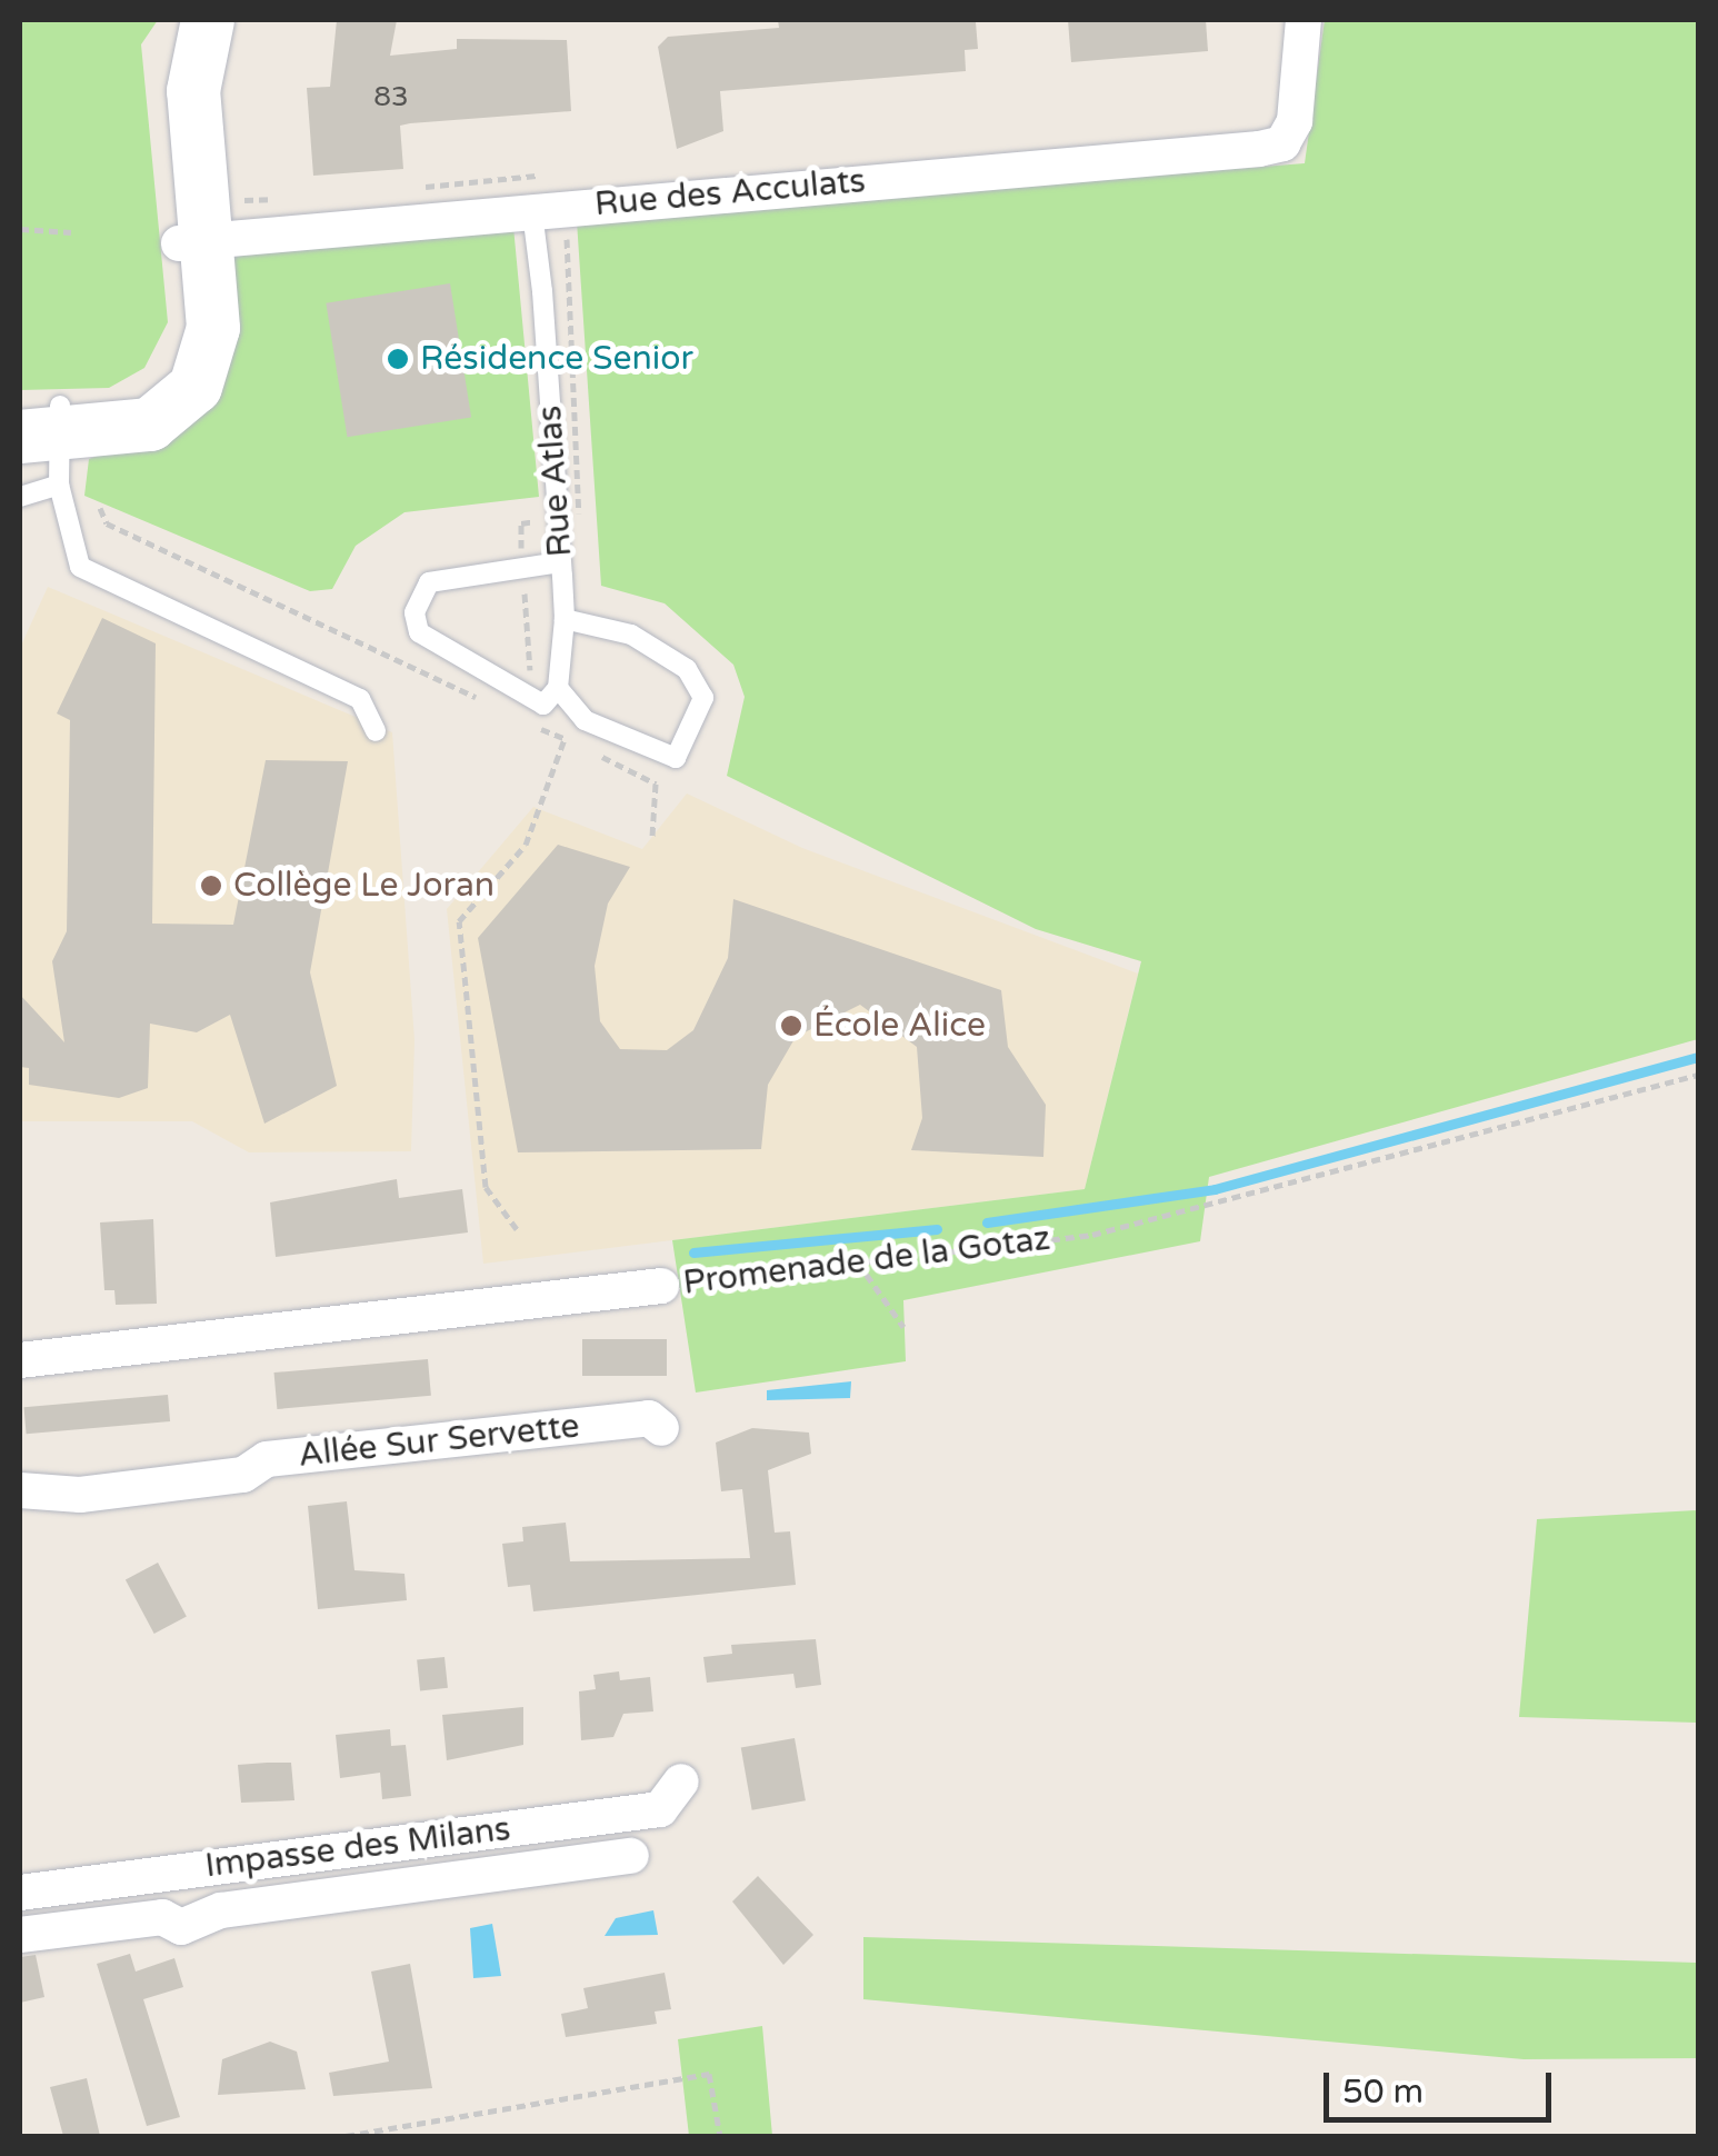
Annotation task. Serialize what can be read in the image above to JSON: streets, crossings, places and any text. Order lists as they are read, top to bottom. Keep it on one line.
{"streets":{"street":["Rue des Acculats","Promenade de la Gotaz","Allée Sur Servette","Impasse des Milans"],"lane":["Rue Atlas"]},"crossings":[["Rue des Acculats","Rue Atlas"]],"places":["Résidence Senior","Collège Le Joran","École Alice"],"house_numbers":["83"],"scale_bar":"50 m"}
